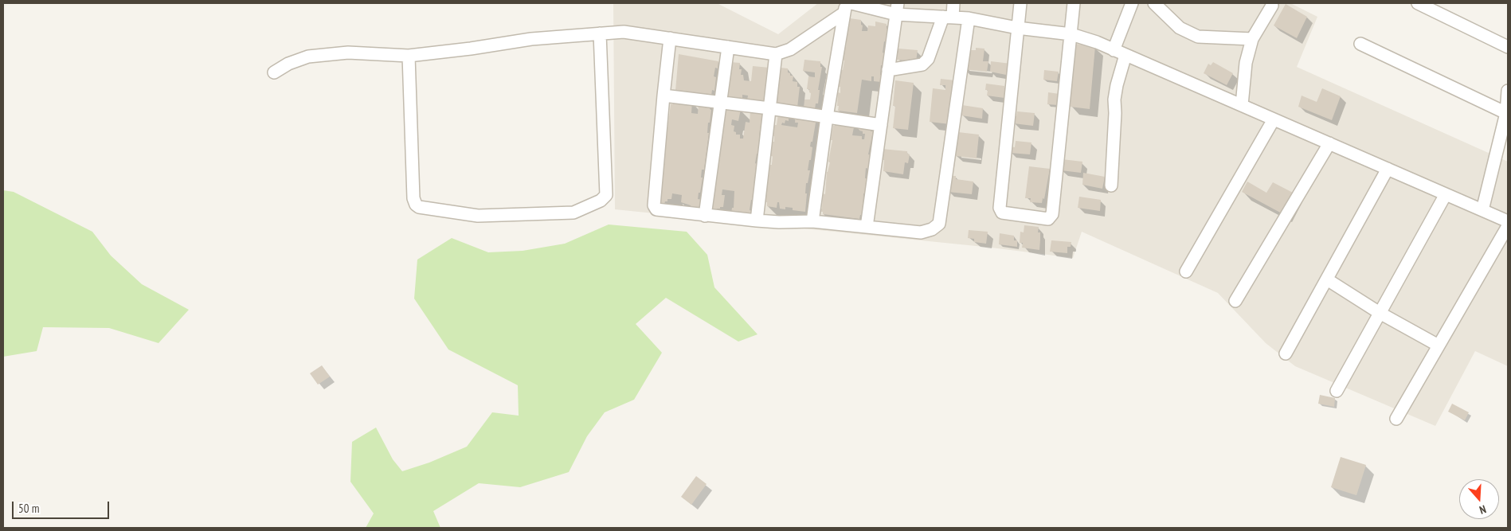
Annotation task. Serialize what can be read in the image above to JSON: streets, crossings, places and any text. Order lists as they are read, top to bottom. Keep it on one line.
{"scale_bar":"50 m","north":"bottom"}
